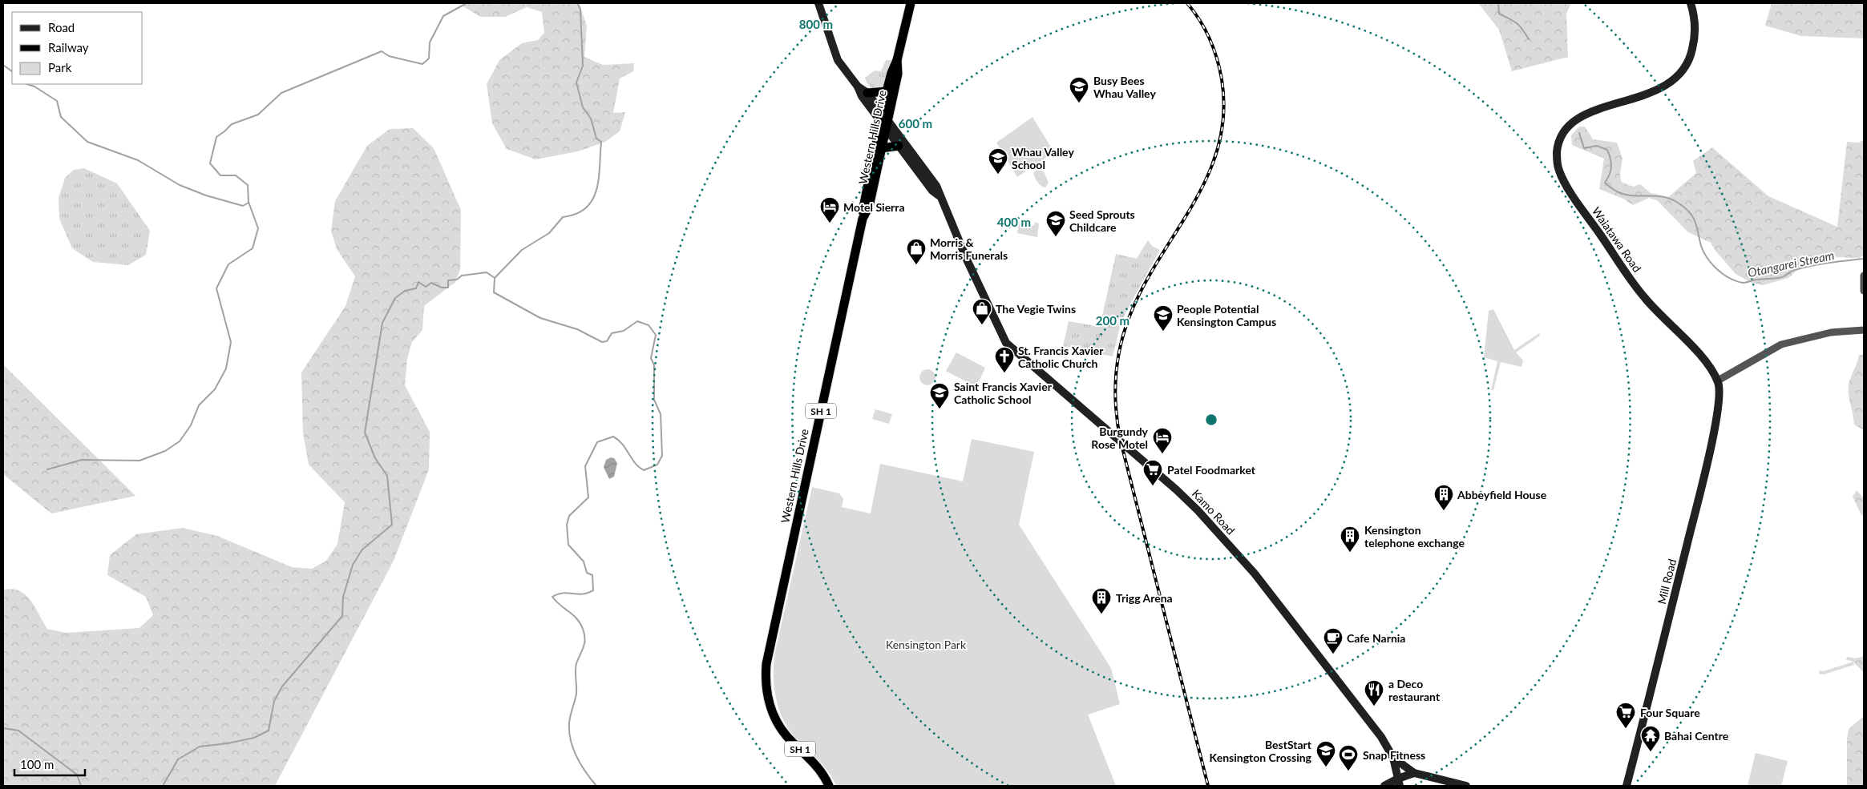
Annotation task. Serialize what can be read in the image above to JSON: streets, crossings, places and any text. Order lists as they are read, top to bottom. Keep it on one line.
{"streets":{"highway":["Western Hills Drive","SH 1"],"main road":["Waiatawa Road","Kamo Road","Mill Road"]},"crossings":[["Western Hills Drive","SH 1"],["Western Hills Drive","Kamo Road"],["Waiatawa Road","Mill Road"],["SH 1","Kamo Road"]],"water":["Otangarei Stream"],"parks":["Kensington Park"],"places":{"school or university":["Busy Bees Whau Valley","Whau Valley School","Seed Sprouts Childcare","People Potential Kensington Campus","Saint Francis Xavier Catholic School","BestStart Kensington Crossing"],"hotel":["Motel Sierra","Burgundy Rose Motel"],"shop":["Morris & Morris Funerals","The Vegie Twins"],"church":["St. Francis Xavier Catholic Church"],"supermarket":["Patel Foodmarket","Four Square"],"building":["Abbeyfield House","Kensington telephone exchange","Trigg Arena"],"cafe":["Cafe Narnia"],"restaurant":["a Deco restaurant"],"temple":["Bahai Centre"],"sports":["Snap Fitness"]},"legend":["Road","Railway","Park"],"scale_bar":"100 m","rings":["800 m","600 m","400 m","200 m"]}
